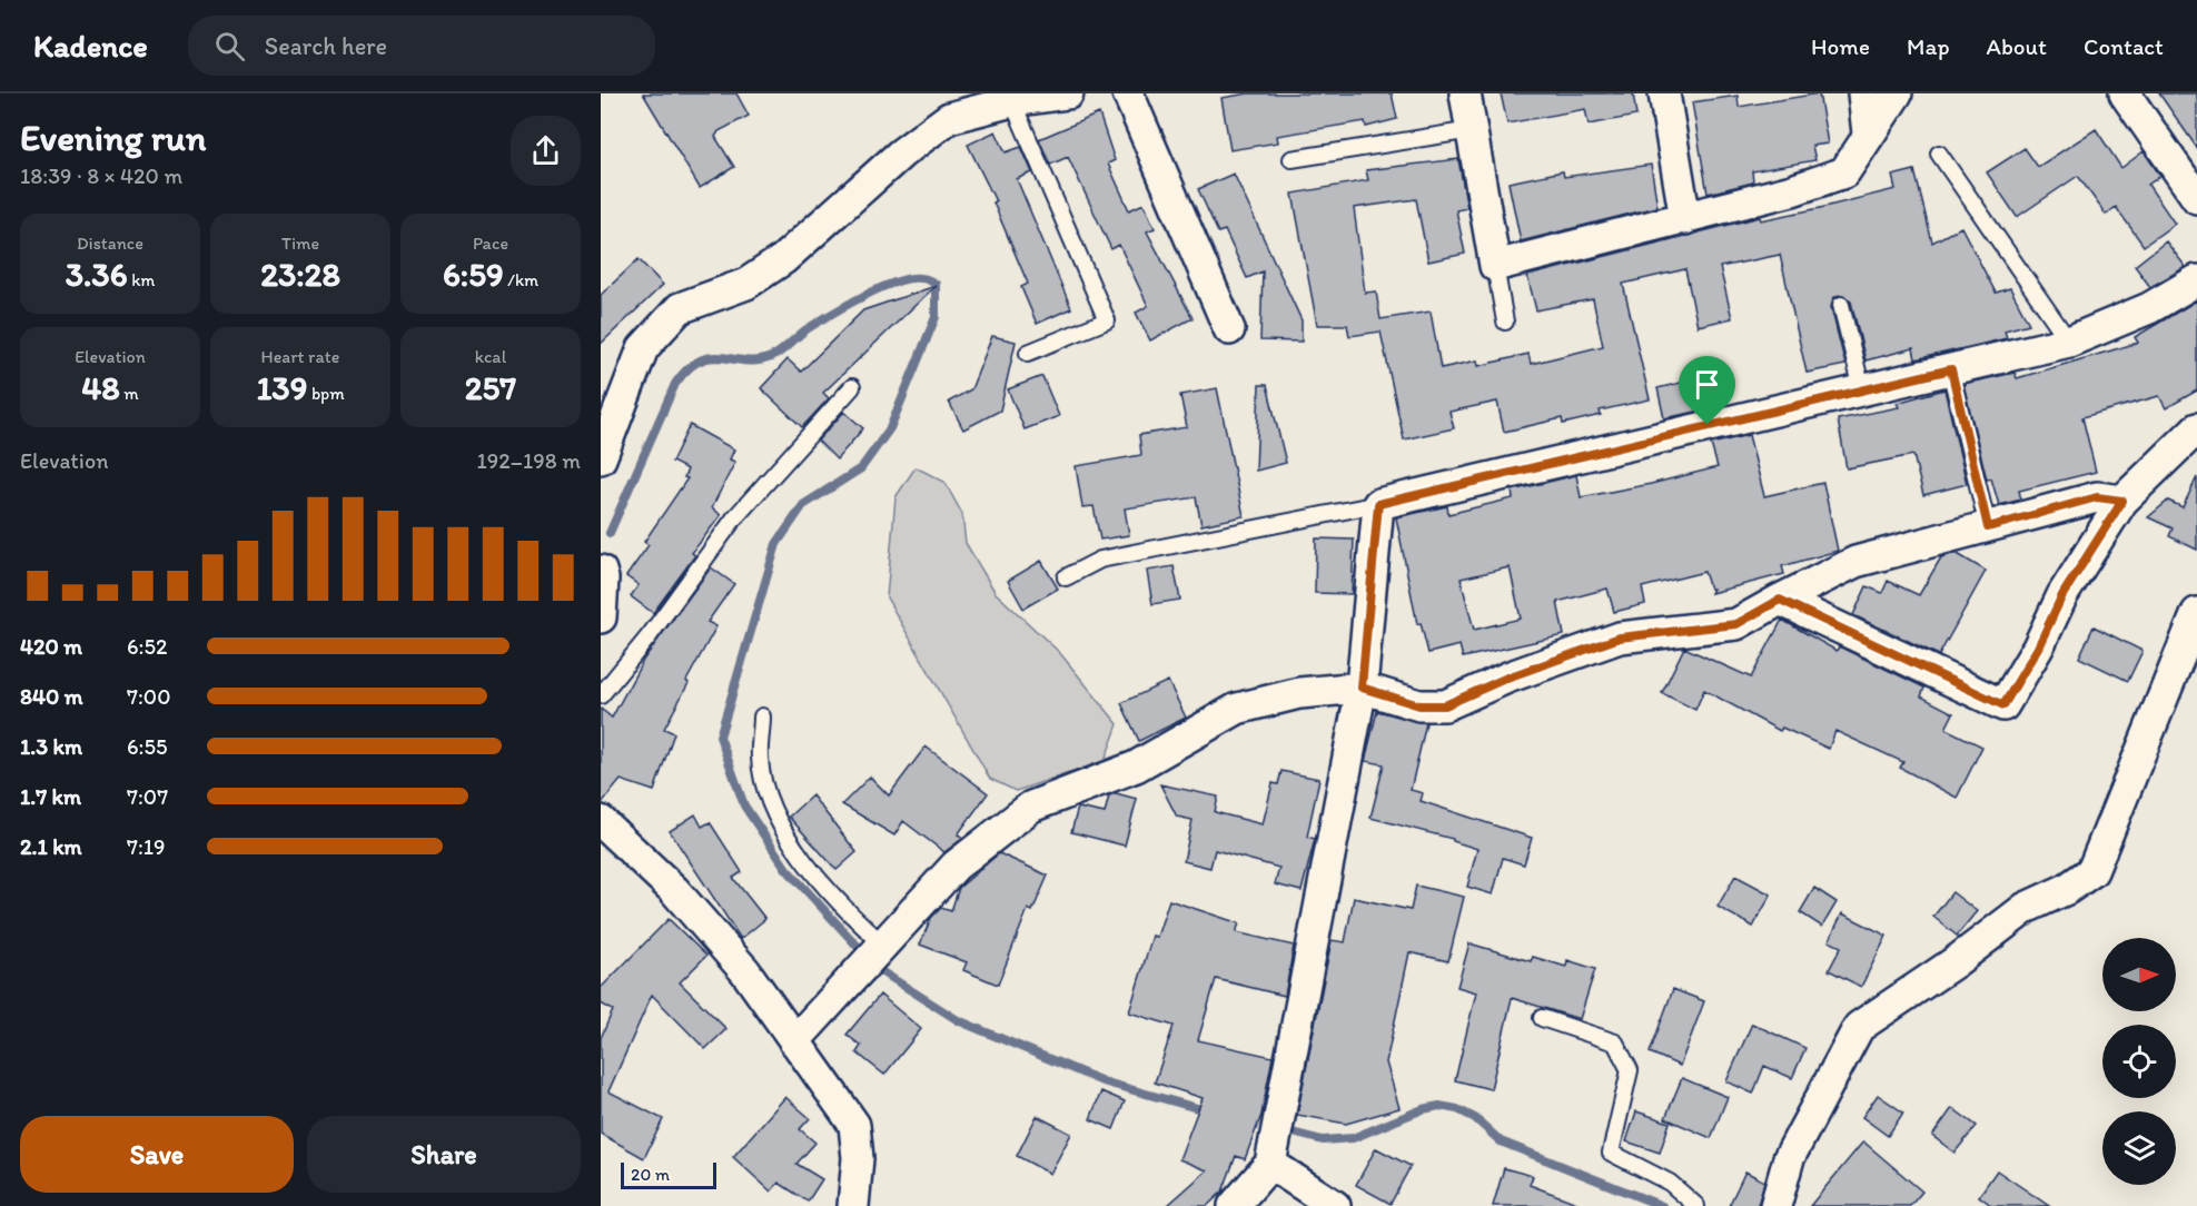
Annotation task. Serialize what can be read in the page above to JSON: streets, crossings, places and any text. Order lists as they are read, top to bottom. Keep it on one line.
{"scale_bar":"20 m","north":"right","page":{"header":"Kadence","search":"Search here","nav":["Home","Map","About","Contact"],"heading":["Evening run","18:39 · 8 × 420 m"],"stats":[["Distance","3.36 km"],["Time","23:28"],["Pace","6:59 /km"],["Elevation","48 m"],["Heart rate","139 bpm"],["kcal","257"]],"chart":["Elevation","192–198 m"],"list":[{"name":"420 m","note":"6:52"},{"name":"840 m","note":"7:00"},{"name":"1.3 km","note":"6:55"},{"name":"1.7 km","note":"7:07"},{"name":"2.1 km","note":"7:19"}],"buttons":["Save","Share"],"scale":"20 m"}}
